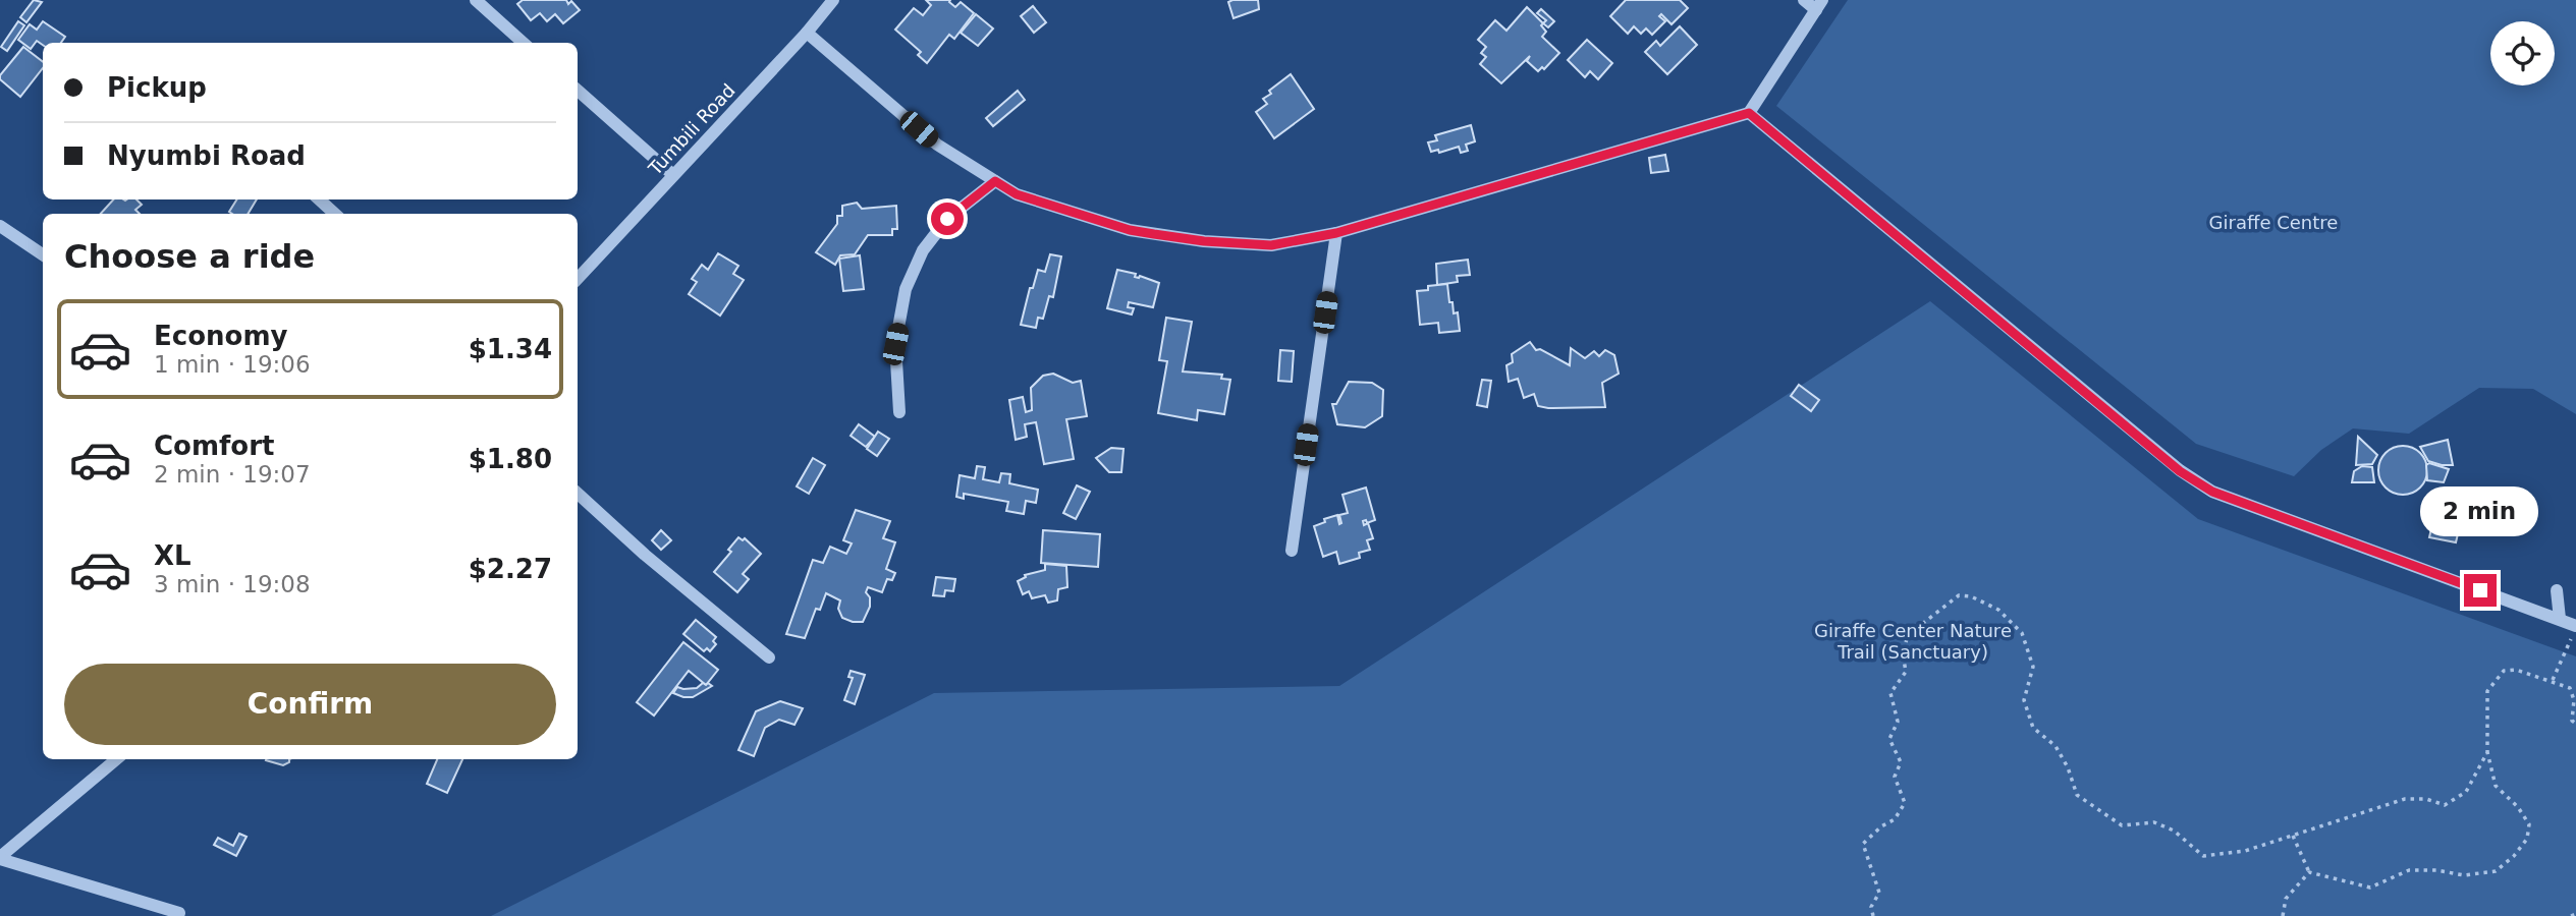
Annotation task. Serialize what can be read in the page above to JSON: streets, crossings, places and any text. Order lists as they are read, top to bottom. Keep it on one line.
{"streets":{"street":["Tumbili Road"]},"parks":["Giraffe Centre","Giraffe Center Nature Trail (Sanctuary)"],"page":{"banner":["Pickup","Nyumbi Road"],"heading":"Choose a ride","list":[{"name":"Economy","note":"1 min · 19:06","value":"$1.34"},{"name":"Comfort","note":"2 min · 19:07","value":"$1.80"},{"name":"XL","note":"3 min · 19:08","value":"$2.27"}],"bubble":"2 min","buttons":"Confirm"}}
